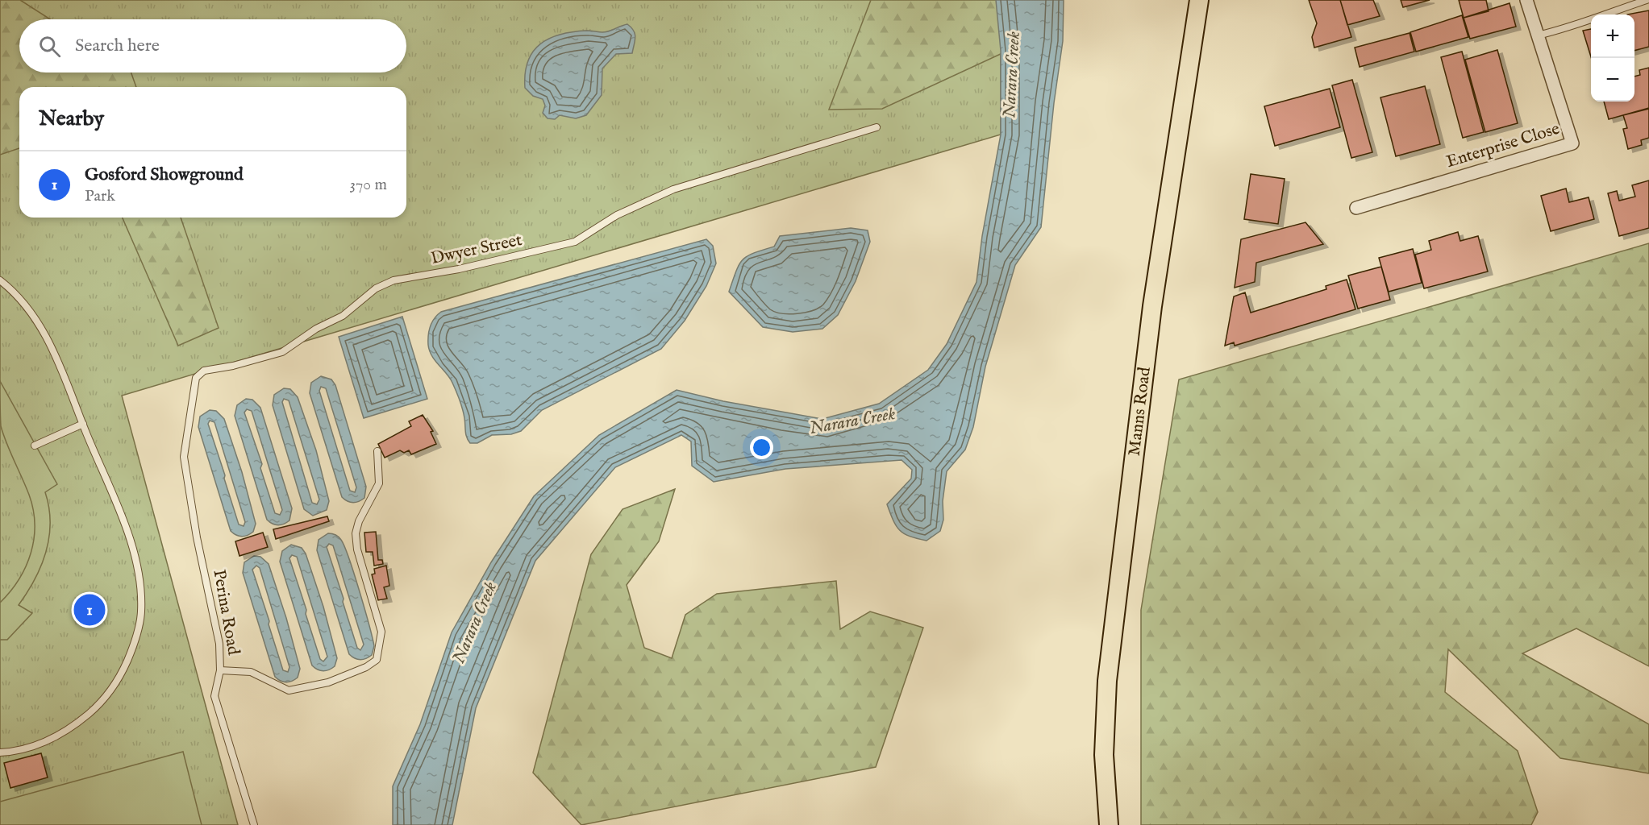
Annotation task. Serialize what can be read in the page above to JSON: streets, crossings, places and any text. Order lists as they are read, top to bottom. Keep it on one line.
{"streets":{"main road":["Manns Road"],"street":["Enterprise Close"],"lane":["Dwyer Street","Perina Road"]},"crossings":[["Dwyer Street","Perina Road"]],"water":["Narara Creek"],"page":{"map_buttons":["+","−"],"search":"Search here","heading":"Nearby","list":[{"mark":"1","name":"Gosford Showground","note":"Park","value":"370 m"}],"pins":"1"}}
